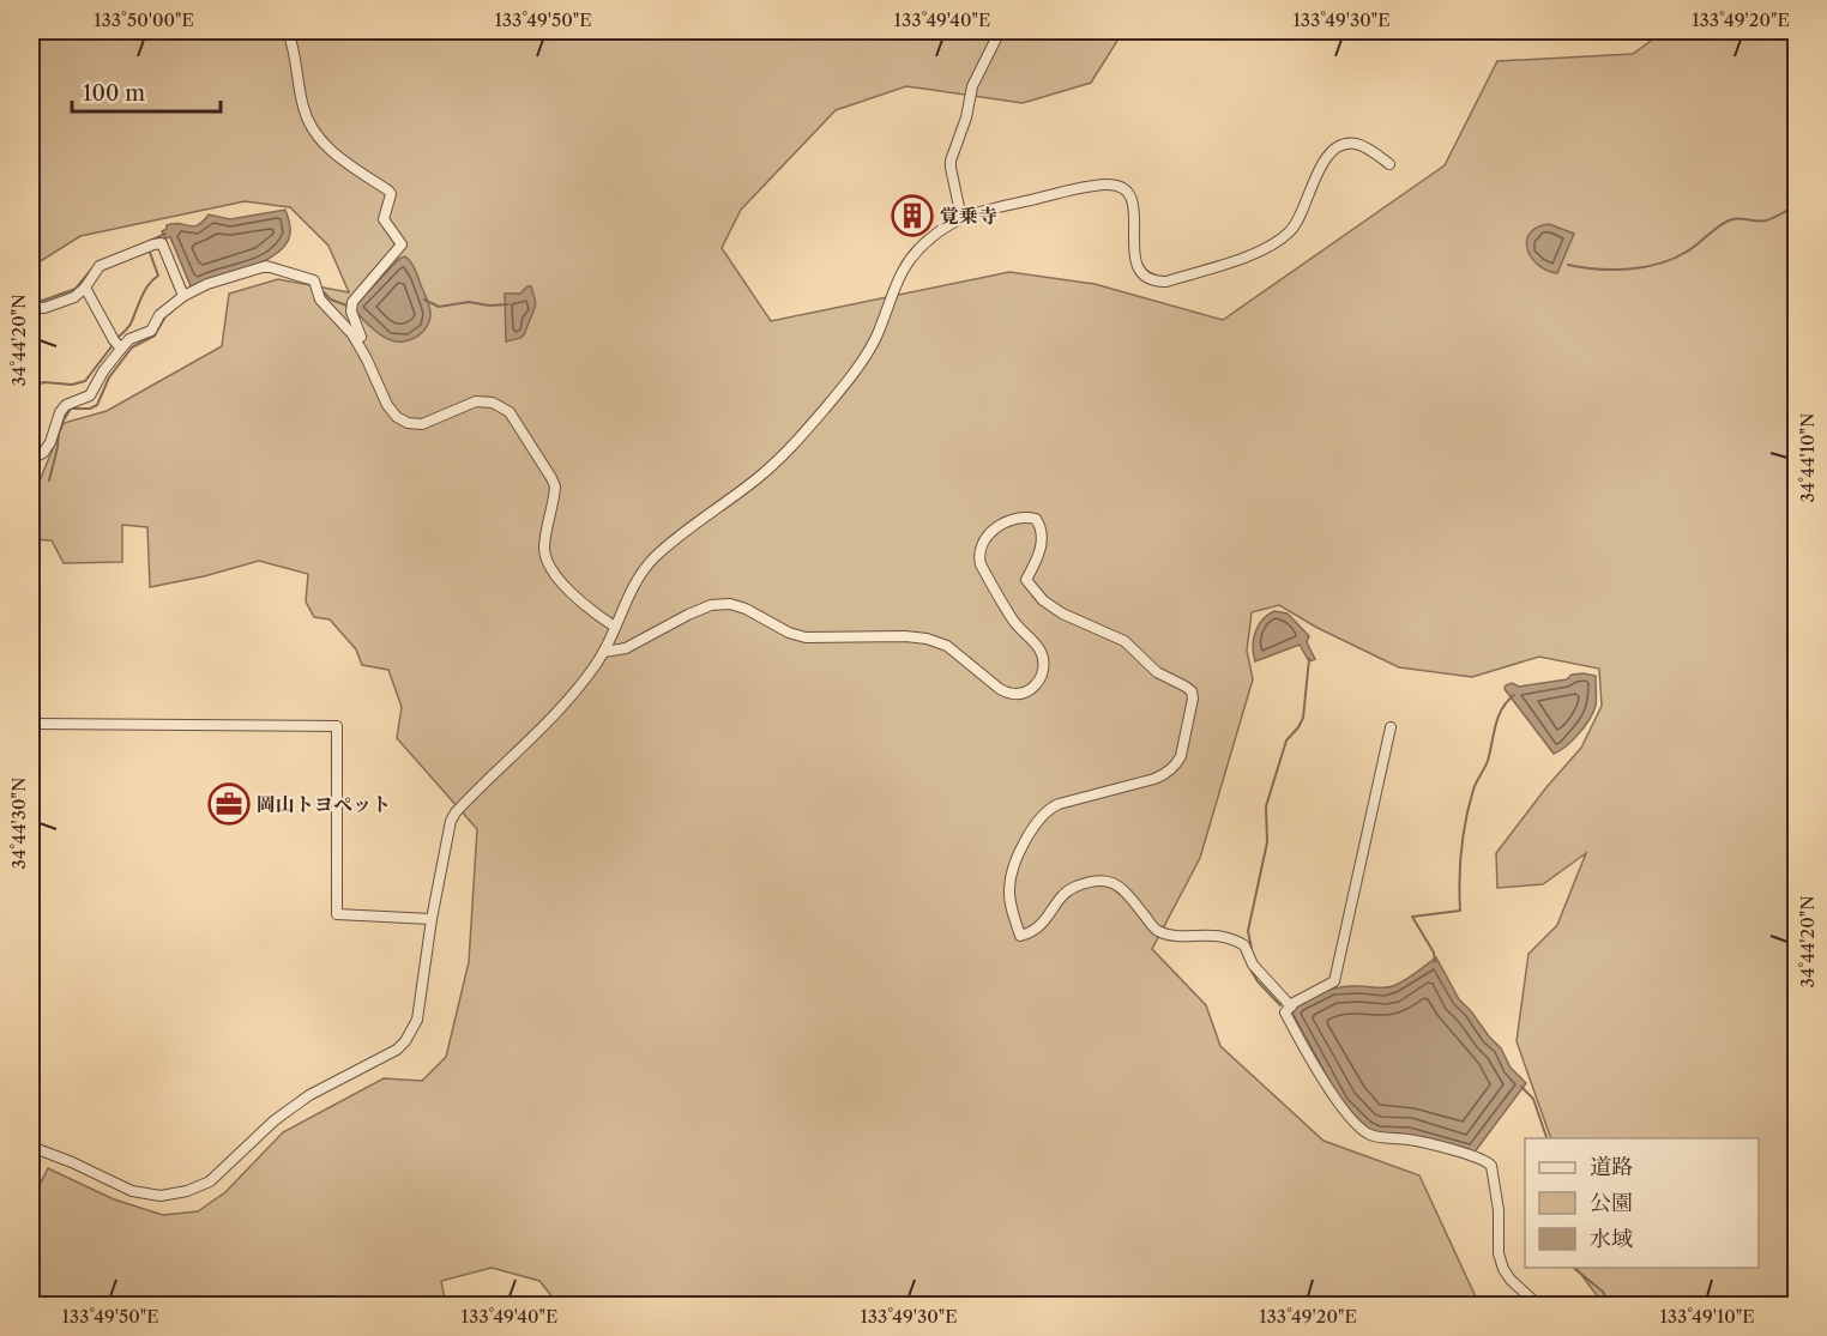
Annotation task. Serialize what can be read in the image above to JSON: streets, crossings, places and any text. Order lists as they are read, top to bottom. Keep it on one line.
{"places":{"building":["覚乗寺"],"office":["岡山トヨペット"]},"legend":["道路","公園","水域"],"scale_bar":"100 m","coordinates":["133°50'00\"E","133°49'50\"E","133°49'40\"E","133°49'30\"E","133°49'20\"E","34°44'20\"N","34°44'10\"N","34°44'30\"N","133°49'10\"E"]}
